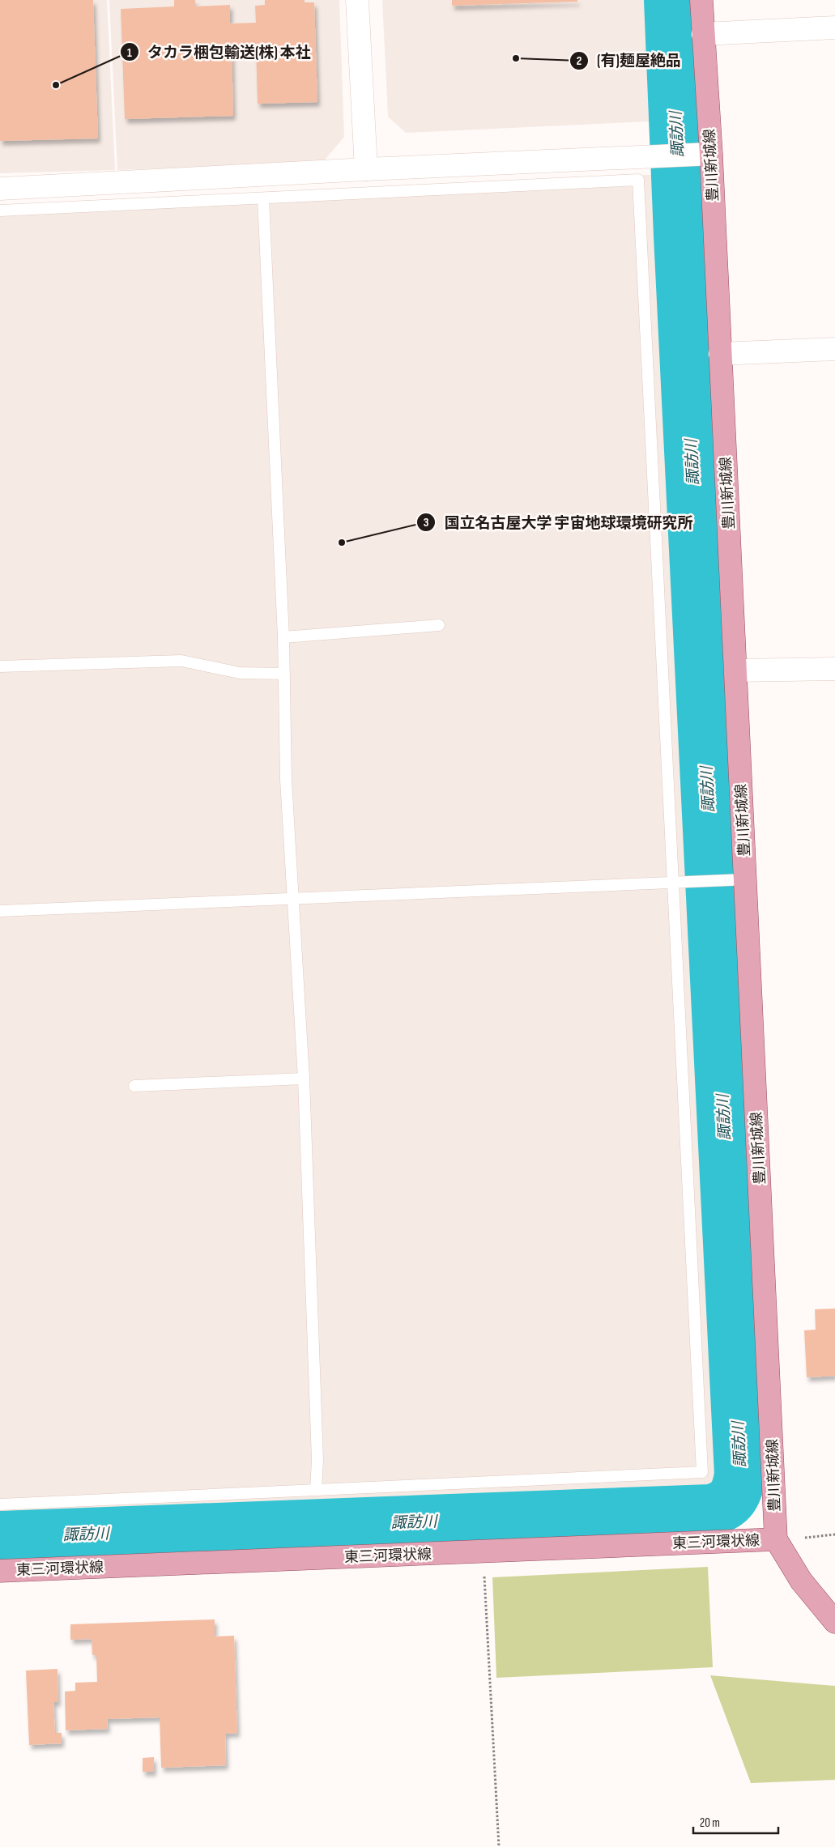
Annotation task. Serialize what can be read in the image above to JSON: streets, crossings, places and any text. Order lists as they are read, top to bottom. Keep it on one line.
{"streets":{"main road":["豊川新城線","東三河環状線"]},"crossings":[["豊川新城線","東三河環状線"]],"water":["諏訪川"],"places":["(有)麺屋絶品","タカラ梱包輸送(株) 本社","国立名古屋大学 宇宙地球環境研究所"],"scale_bar":"20 m"}
